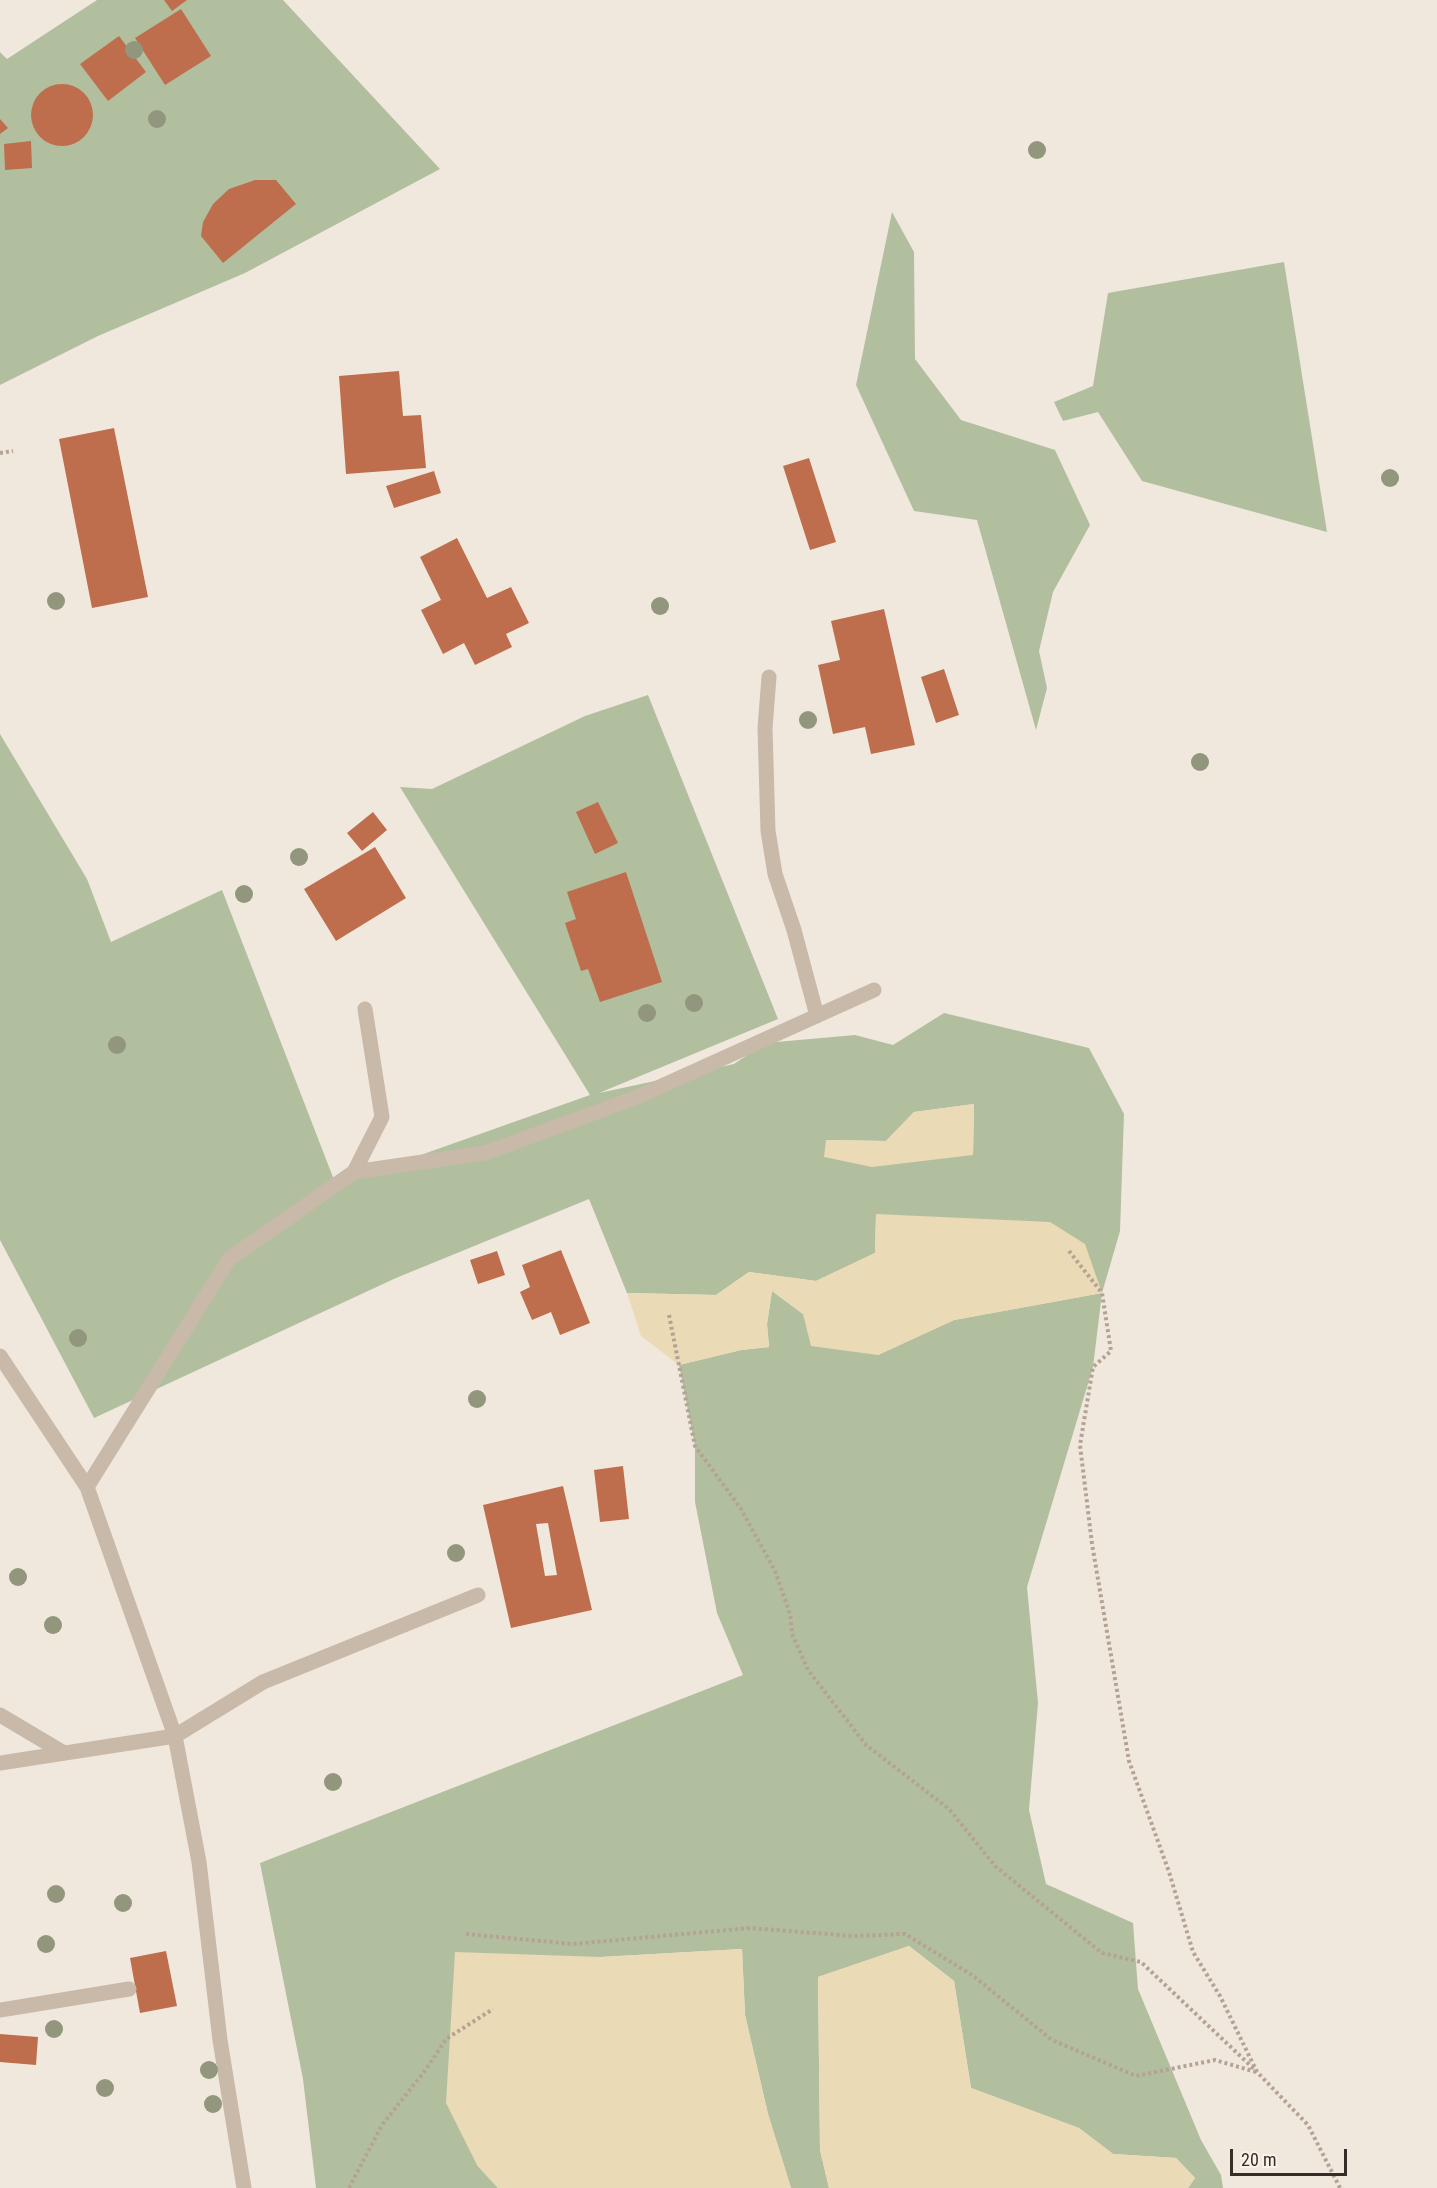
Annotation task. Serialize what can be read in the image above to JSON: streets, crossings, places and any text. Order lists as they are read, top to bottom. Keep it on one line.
{"scale_bar":"20 m"}
